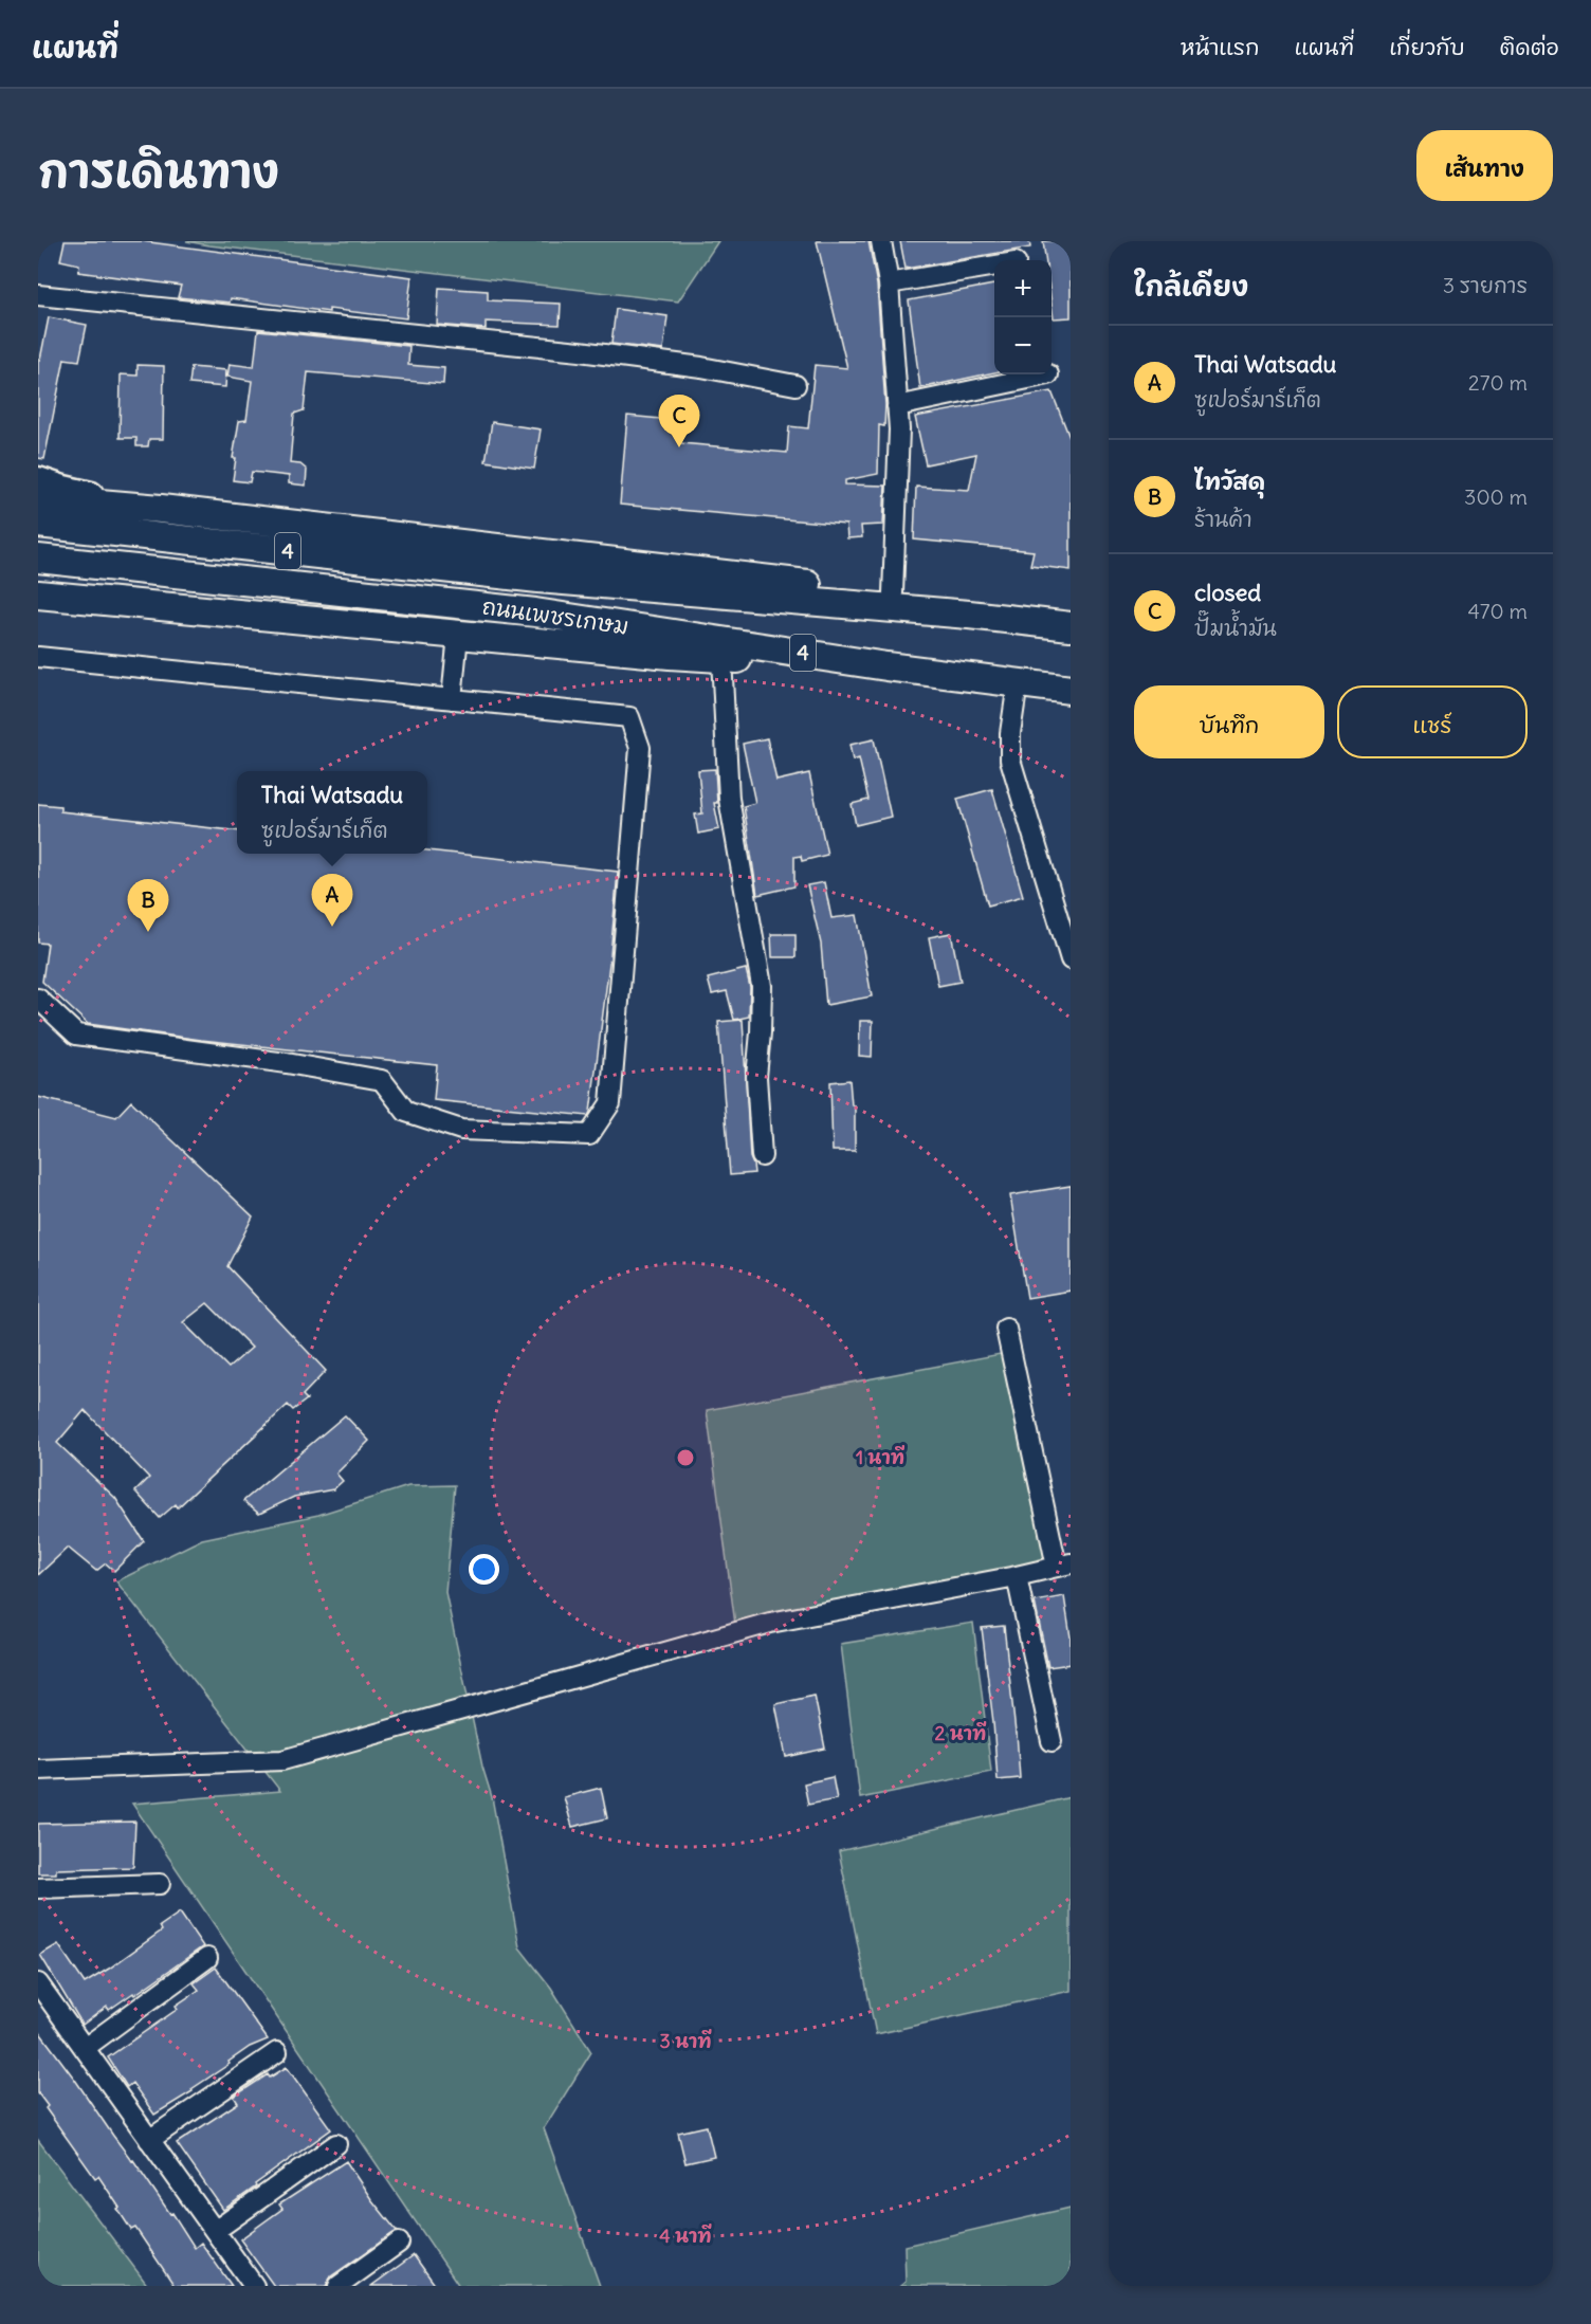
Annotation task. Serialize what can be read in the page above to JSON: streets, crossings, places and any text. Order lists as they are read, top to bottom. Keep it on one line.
{"streets":{"highway":["4","ถนนเพชรเกษม"]},"page":{"header":"แผนที่","nav":["หน้าแรก","แผนที่","เกี่ยวกับ","ติดต่อ"],"title":"การเดินทาง","buttons":["เส้นทาง",["บันทึก","แชร์"]],"heading":["ใกล้เคียง","3 รายการ"],"map_buttons":["+","−"],"list":[{"mark":"A","name":"Thai Watsadu","note":"ซูเปอร์มาร์เก็ต","value":"270 m"},{"mark":"B","name":"ไทวัสดุ","note":"ร้านค้า","value":"300 m"},{"mark":"C","name":"closed","note":"ปั๊มน้ำมัน","value":"470 m"}],"pins":["C","A","B"],"popup":["Thai Watsadu","ซูเปอร์มาร์เก็ต"]},"rings":["1 นาที","2 นาที","3 นาที","4 นาที"]}
